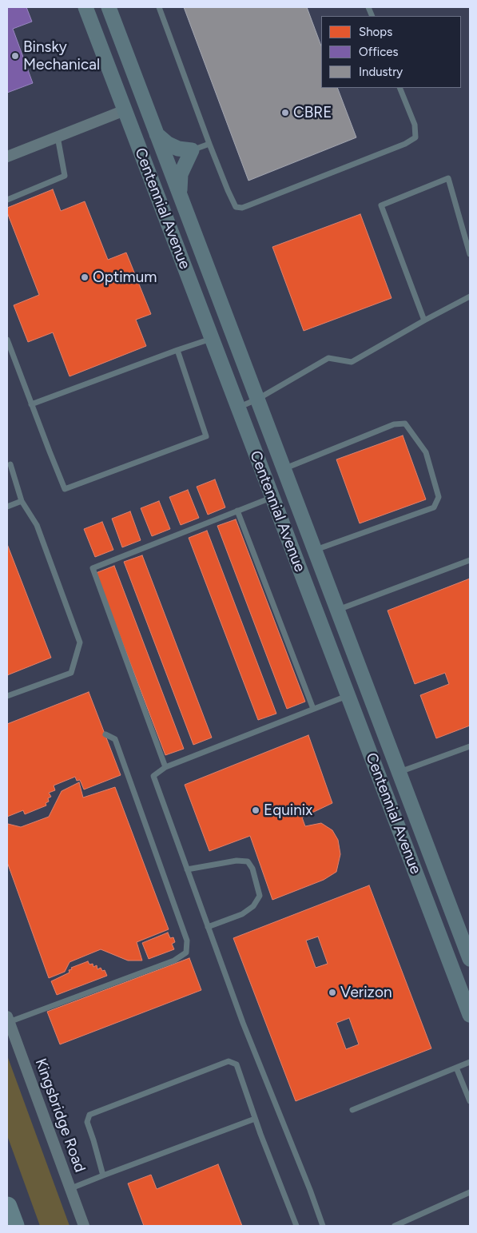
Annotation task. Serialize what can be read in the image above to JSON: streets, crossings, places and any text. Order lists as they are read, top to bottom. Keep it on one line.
{"streets":{"main road":["Centennial Avenue"],"street":["Kingsbridge Road"]},"places":["Binsky Mechanical","CBRE","Optimum","Equinix","Verizon"],"legend":["Shops","Offices","Industry"]}
